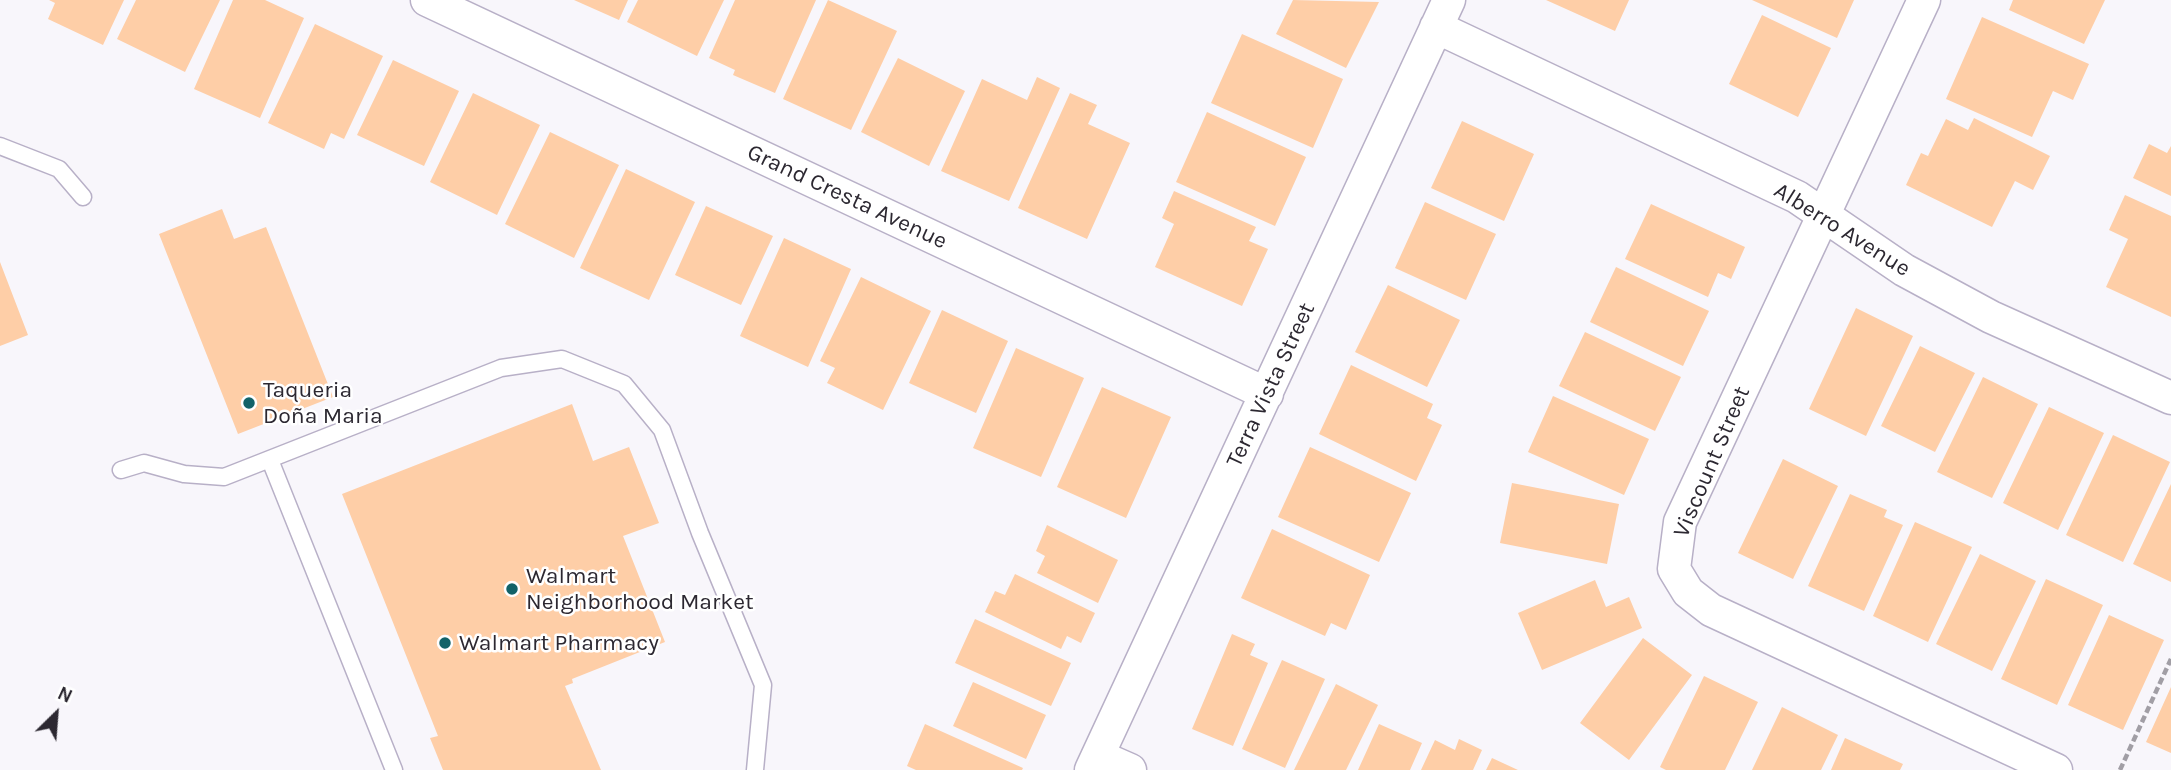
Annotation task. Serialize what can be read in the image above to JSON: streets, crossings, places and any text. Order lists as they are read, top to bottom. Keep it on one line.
{"streets":{"street":["Grand Cresta Avenue","Alberro Avenue","Terra Vista Street","Viscount Street"]},"crossings":[["Grand Cresta Avenue","Terra Vista Street"],["Alberro Avenue","Terra Vista Street"],["Alberro Avenue","Viscount Street"]],"places":["Taqueria Doña Maria","Walmart Neighborhood Market","Walmart Pharmacy"],"north":"top right"}
